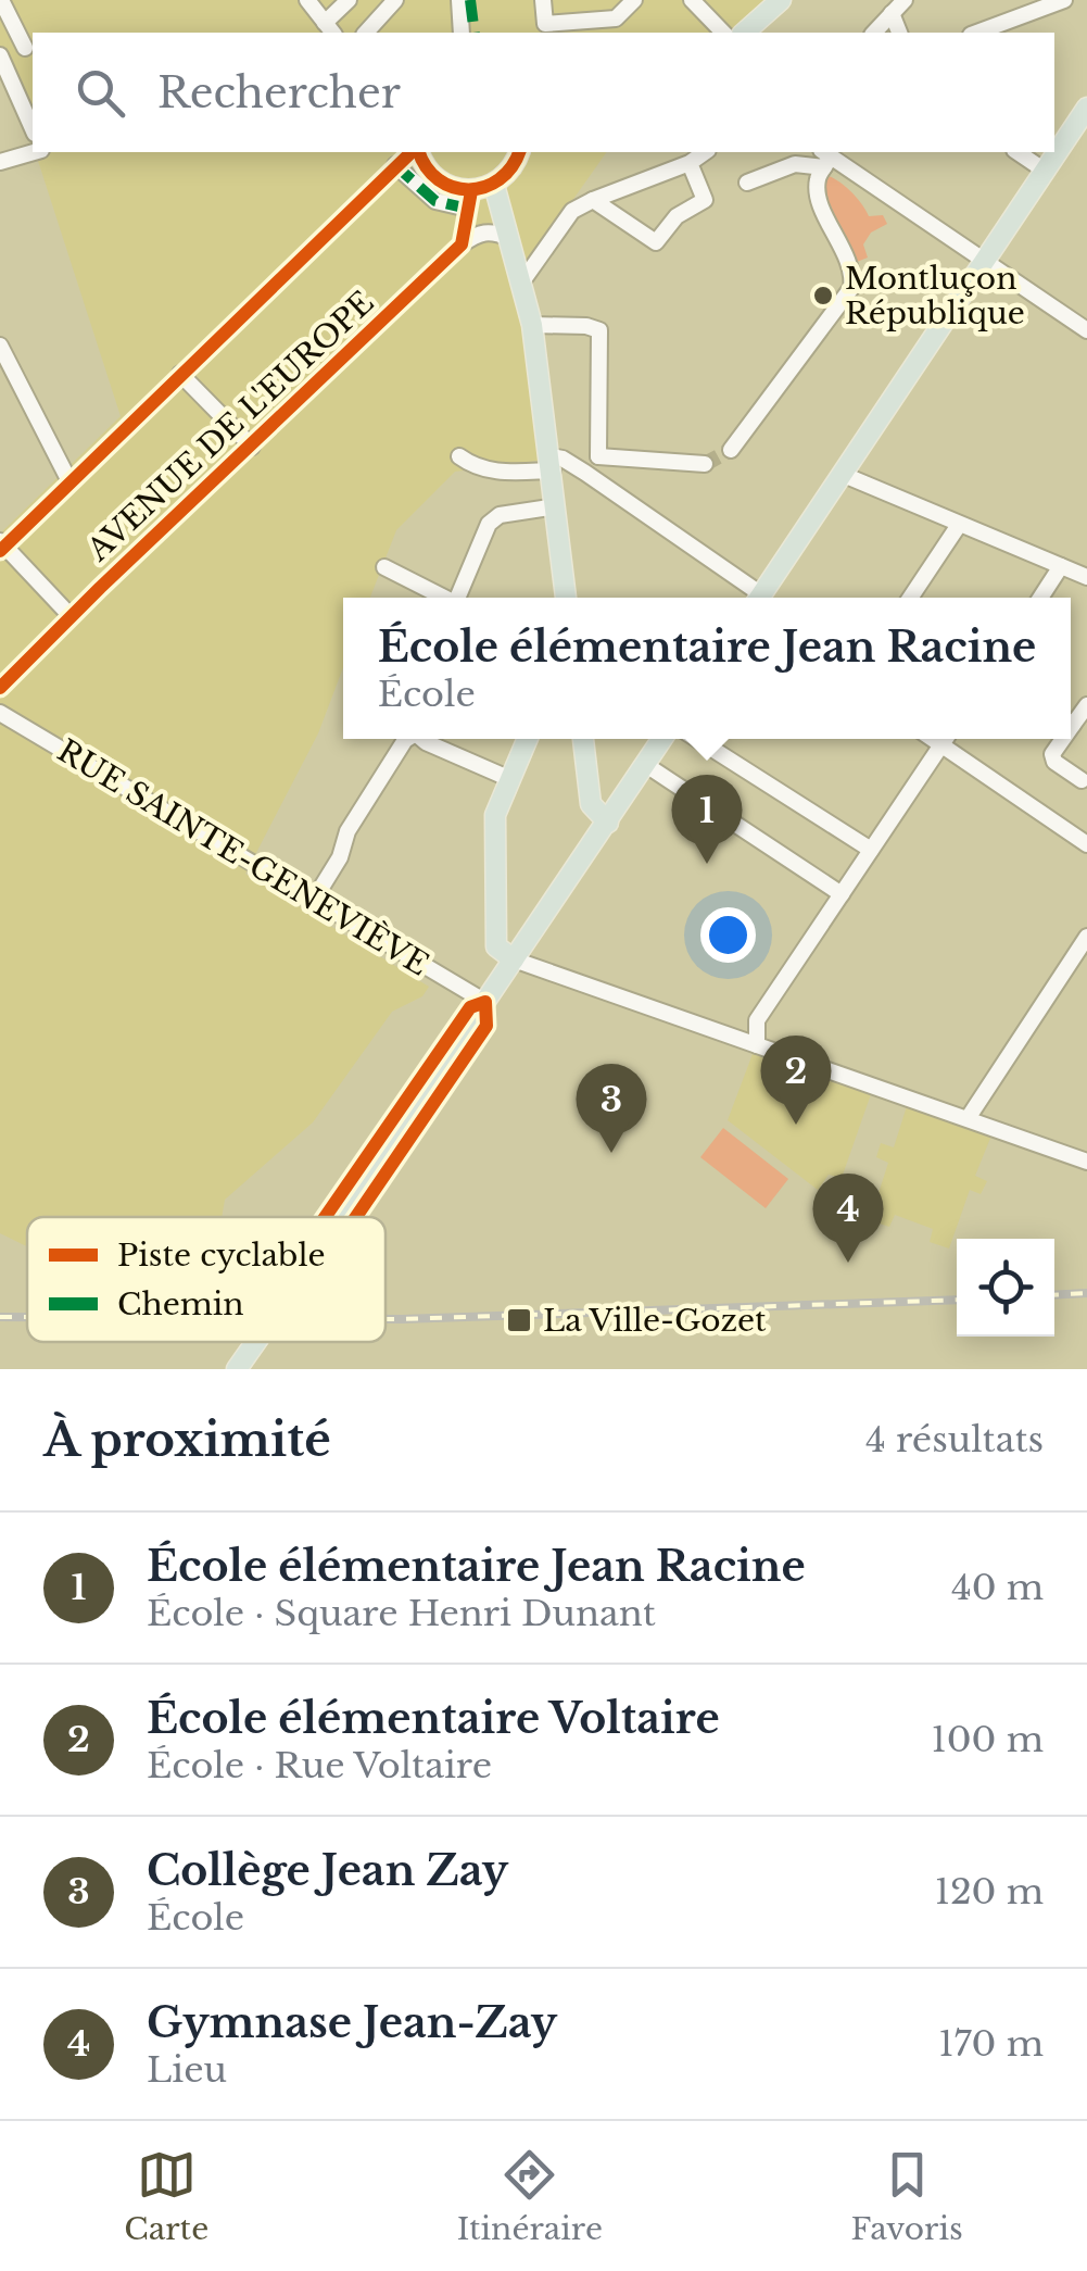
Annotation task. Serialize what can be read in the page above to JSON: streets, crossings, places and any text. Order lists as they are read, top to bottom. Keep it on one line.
{"streets":{"street":["AVENUE DE L'EUROPE","RUE SAINTE-GENEVIÈVE"]},"places":{"other":["Montluçon République"],"transit":["La Ville-Gozet"]},"legend":["Piste cyclable","Chemin"],"page":{"search":"Rechercher","popup":["École élémentaire Jean Racine","École"],"pins":["1","2","3","4"],"heading":["À proximité","4 résultats"],"list":[{"mark":"1","name":"École élémentaire Jean Racine","note":"École · Square Henri Dunant","value":"40 m"},{"mark":"2","name":"École élémentaire Voltaire","note":"École · Rue Voltaire","value":"100 m"},{"mark":"3","name":"Collège Jean Zay","note":"École","value":"120 m"},{"mark":"4","name":"Gymnase Jean-Zay","note":"Lieu","value":"170 m"}],"nav":["Carte","Itinéraire","Favoris"]}}
